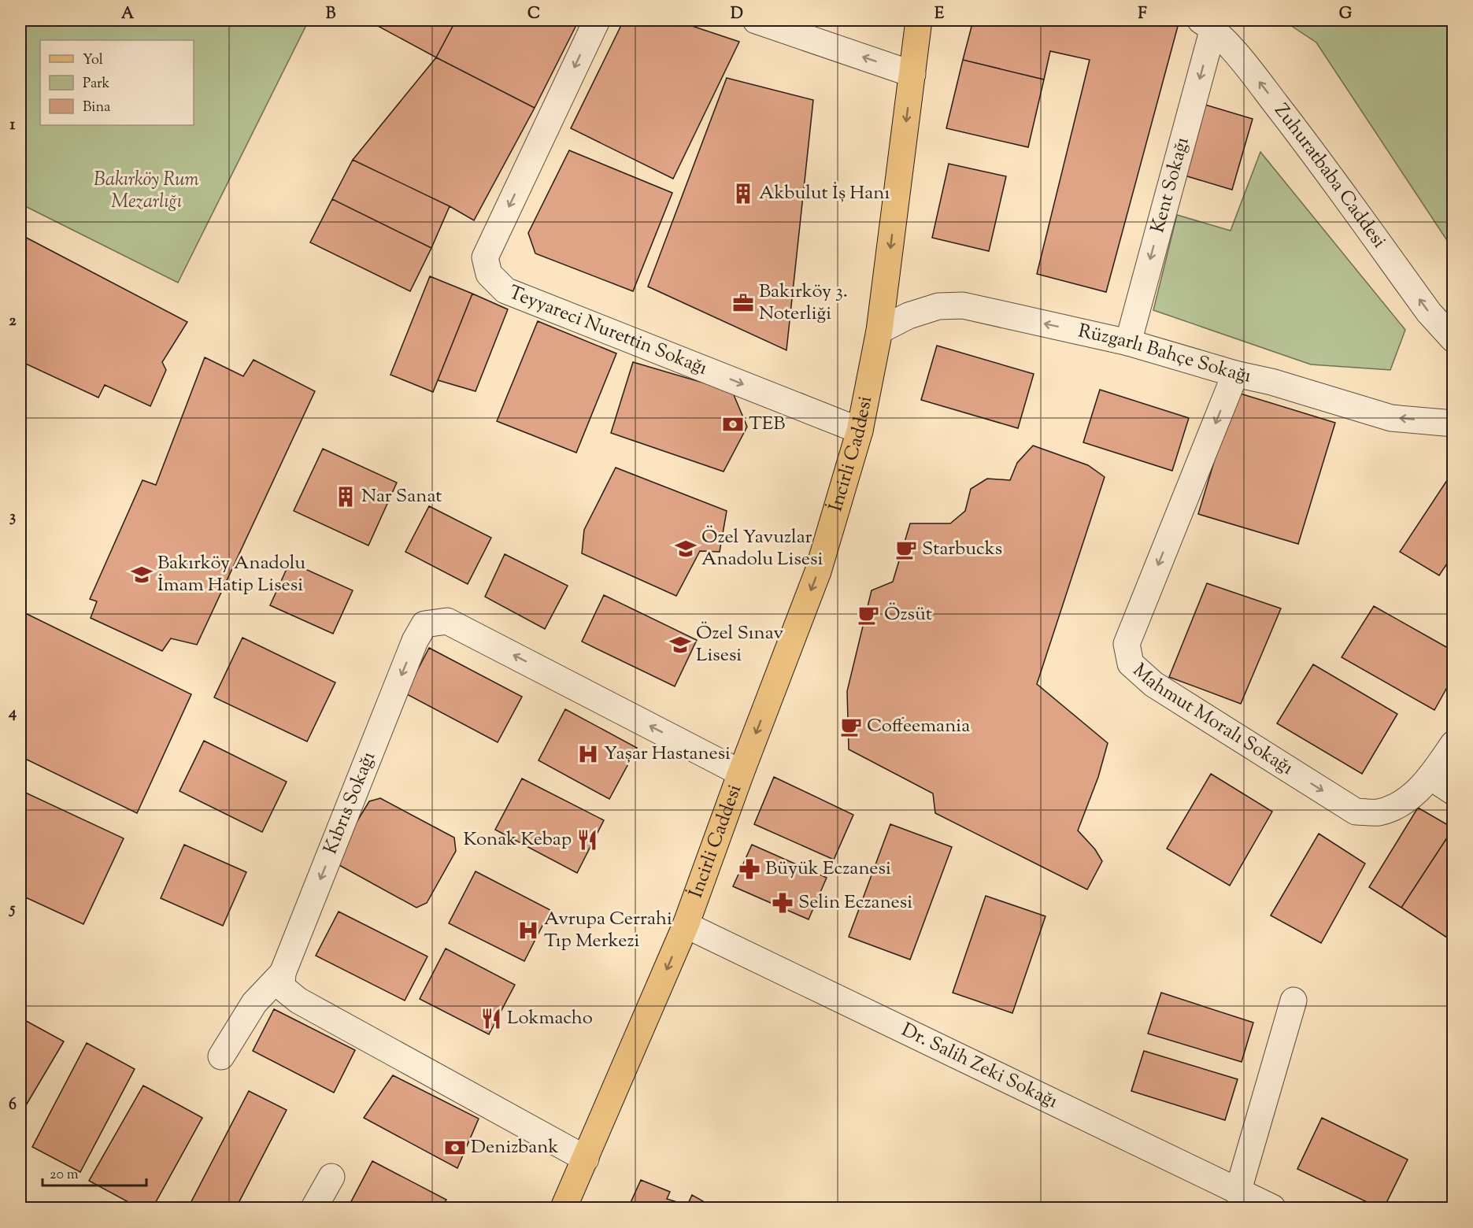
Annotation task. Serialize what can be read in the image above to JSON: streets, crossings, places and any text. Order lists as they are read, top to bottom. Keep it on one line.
{"streets":{"main road":["İncirli Caddesi"],"street":["Zuhuratbaba Caddesi","Kent Sokağı","Teyyareci Nurettin Sokağı","Rüzgarlı Bahçe Sokağı","Mahmut Moralı Sokağı","Kıbrıs Sokağı","Dr. Salih Zeki Sokağı"]},"crossings":[["Zuhuratbaba Caddesi","Kent Sokağı"],["Kent Sokağı","Rüzgarlı Bahçe Sokağı"],["Teyyareci Nurettin Sokağı","İncirli Caddesi"],["Rüzgarlı Bahçe Sokağı","İncirli Caddesi"],["Rüzgarlı Bahçe Sokağı","Mahmut Moralı Sokağı"],["İncirli Caddesi","Kıbrıs Sokağı"],["İncirli Caddesi","Dr. Salih Zeki Sokağı"]],"one_way":["Zuhuratbaba Caddesi","Kent Sokağı","Rüzgarlı Bahçe Sokağı","İncirli Caddesi"],"parks":["Bakırköy Rum Mezarlığı"],"places":{"building":["Akbulut İş Hanı","Nar Sanat"],"office":["Bakırköy 3. Noterliği"],"bank":["TEB","Denizbank"],"school or university":["Özel Yavuzlar Anadolu Lisesi","Bakırköy Anadolu İmam Hatip Lisesi","Özel Sınav Lisesi"],"cafe":["Starbucks","Özsüt","Coffeemania"],"hospital":["Yaşar Hastanesi","Avrupa Cerrahi Tıp Merkezi"],"restaurant":["Konak Kebap","Lokmacho"],"pharmacy":["Büyük Eczanesi","Selin Eczanesi"]},"legend":["Yol","Park","Bina"],"scale_bar":"20 m","grid":{"columns":["A","B","C","D","E","F","G"],"rows":["1","2","3","4","5","6"]}}
